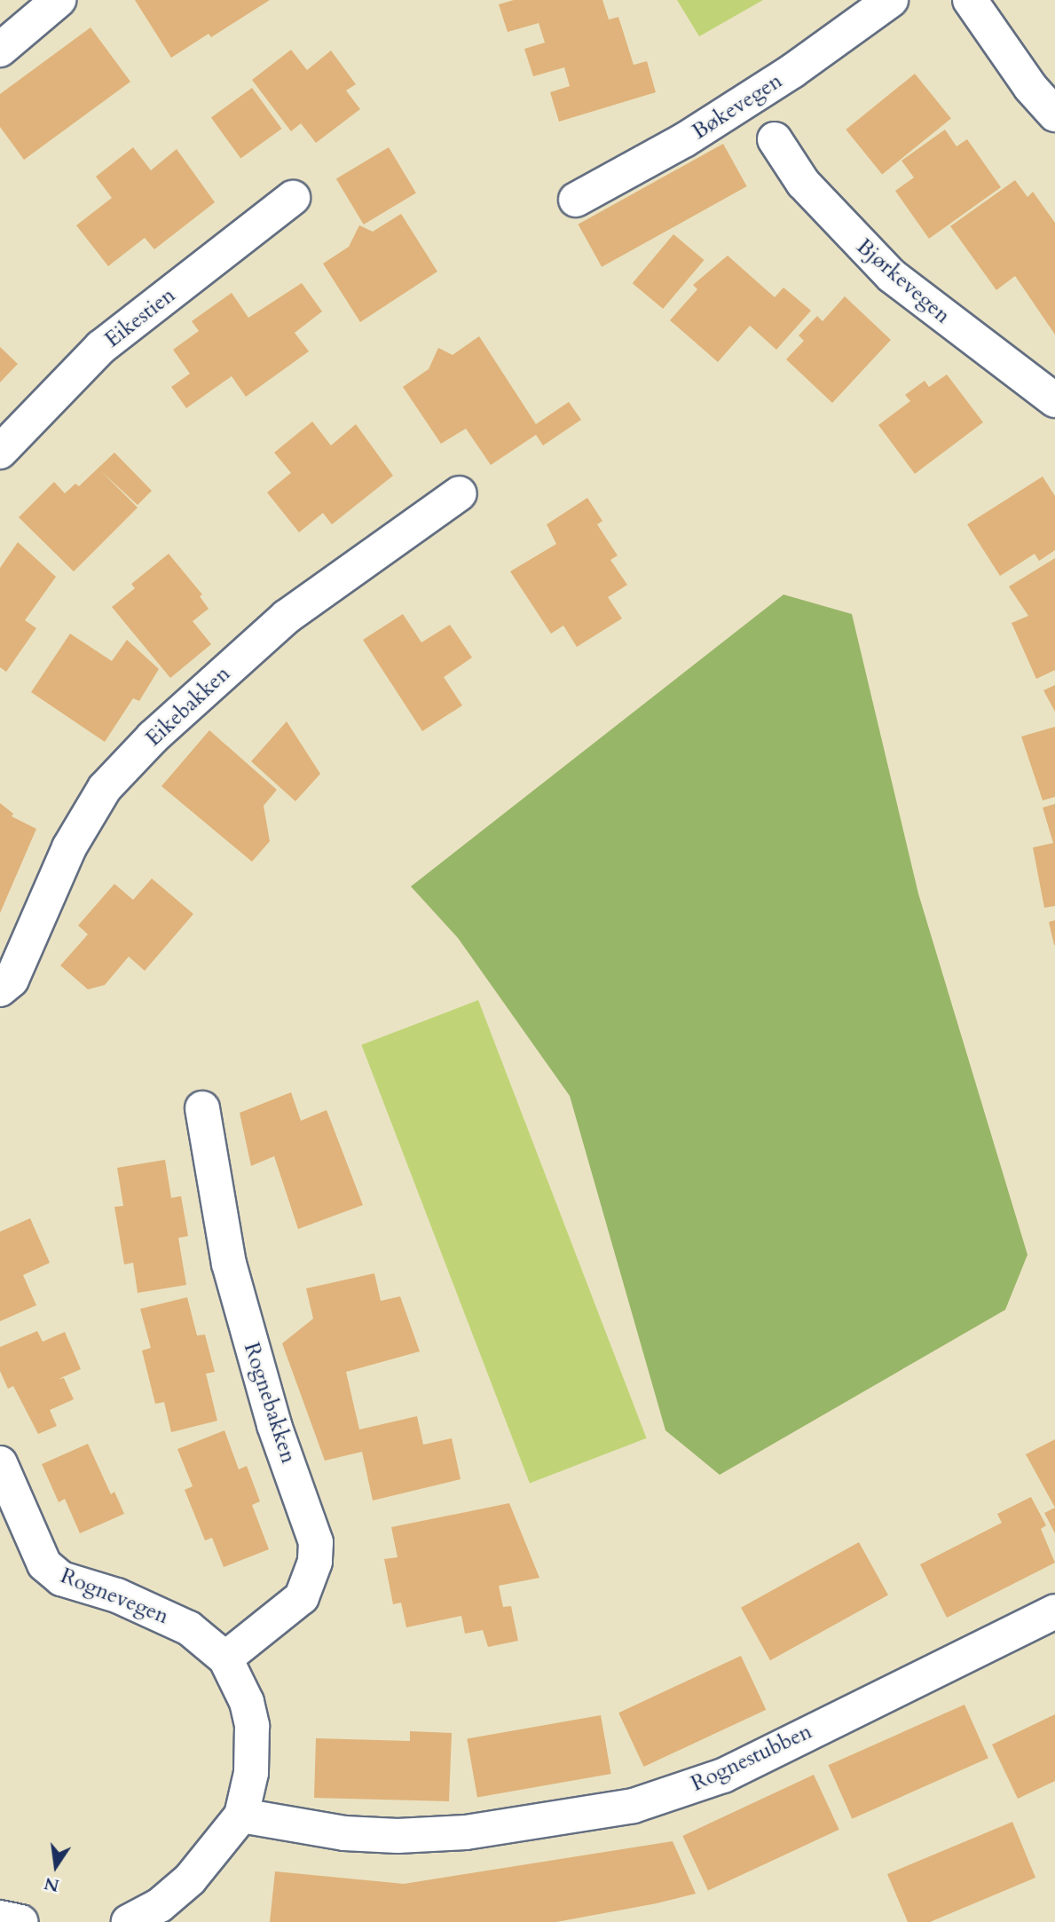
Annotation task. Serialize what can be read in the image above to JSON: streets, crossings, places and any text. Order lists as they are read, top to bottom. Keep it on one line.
{"streets":{"street":["Bøkevegen","Bjørkevegen","Eikestien","Eikebakken","Rognebakken","Rognevegen","Rognestubben"]},"crossings":[["Rognebakken","Rognevegen"],["Rognevegen","Rognestubben"]],"north":"bottom"}
